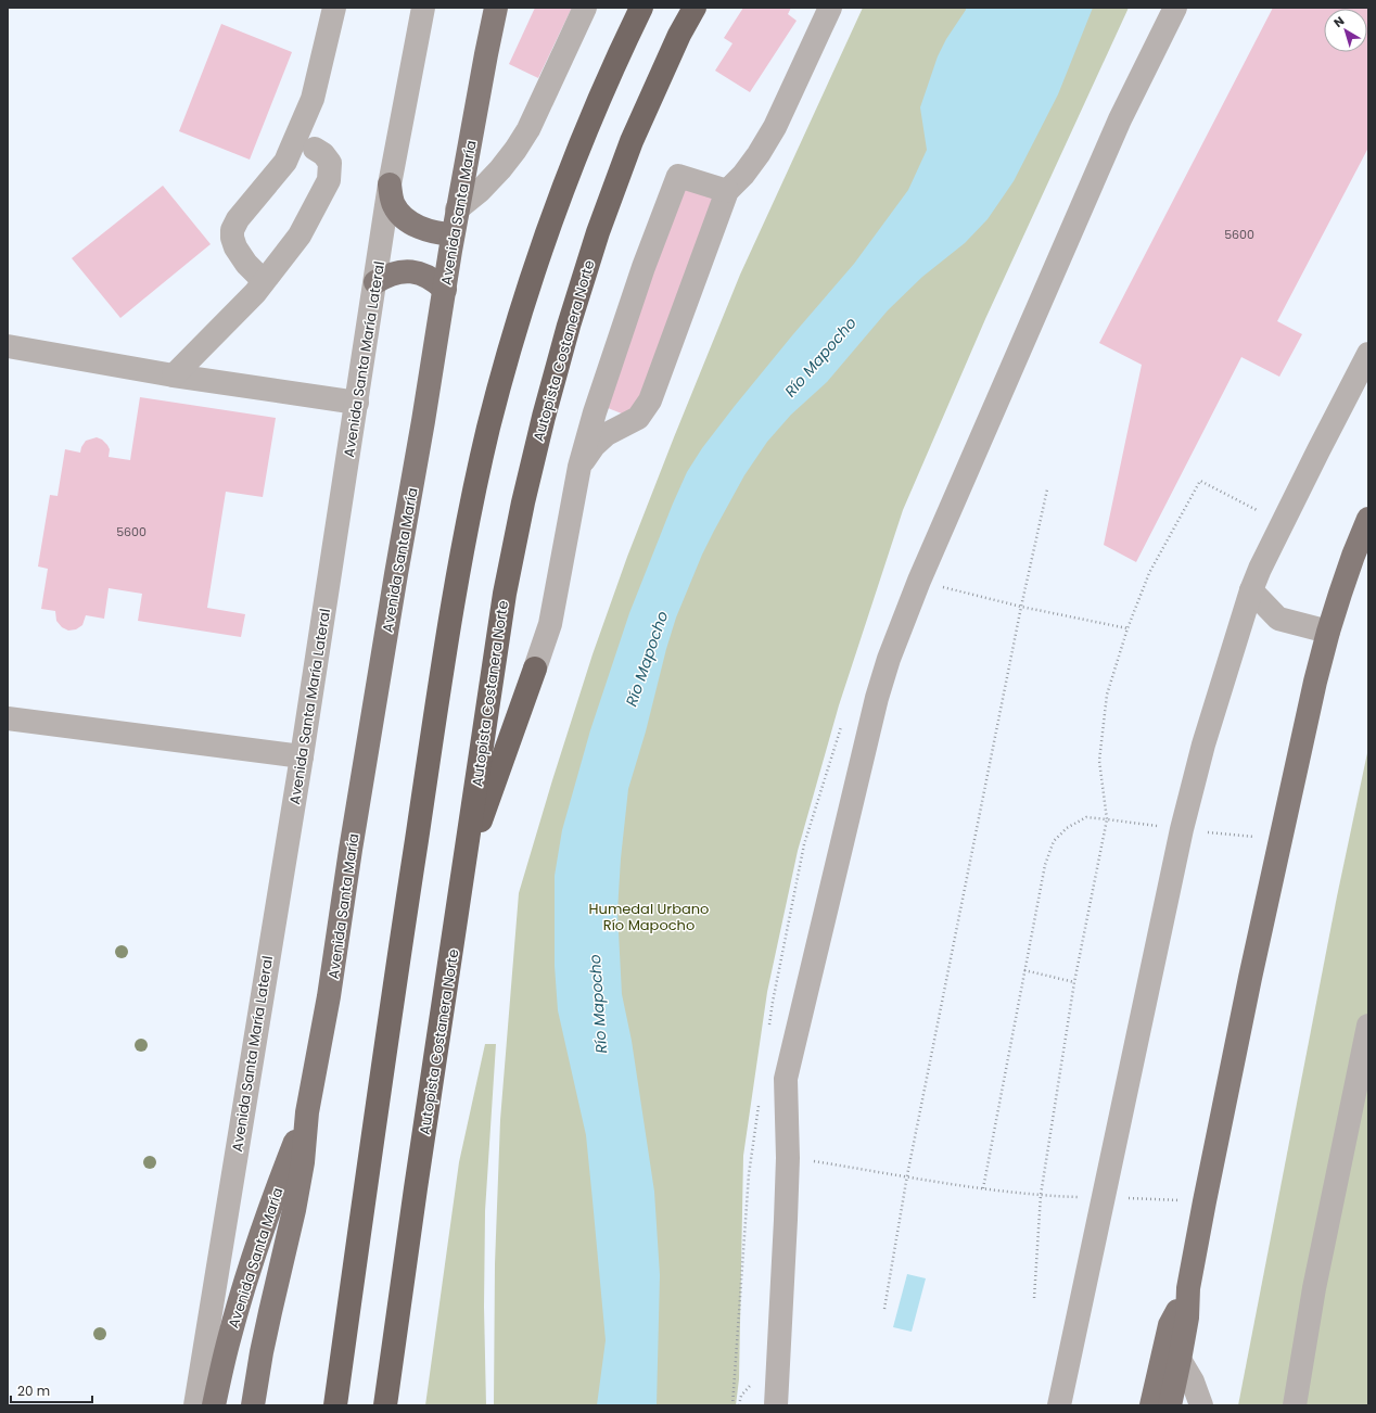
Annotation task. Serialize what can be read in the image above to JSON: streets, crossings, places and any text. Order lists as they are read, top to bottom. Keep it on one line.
{"streets":{"highway":["Autopista Costanera Norte"],"main road":["Avenida Santa María"],"street":["Avenida Santa María Lateral"]},"water":["Río Mapocho"],"parks":["Humedal Urbano Río Mapocho"],"house_numbers":["5600","5600"],"scale_bar":"20 m","north":"top left"}
